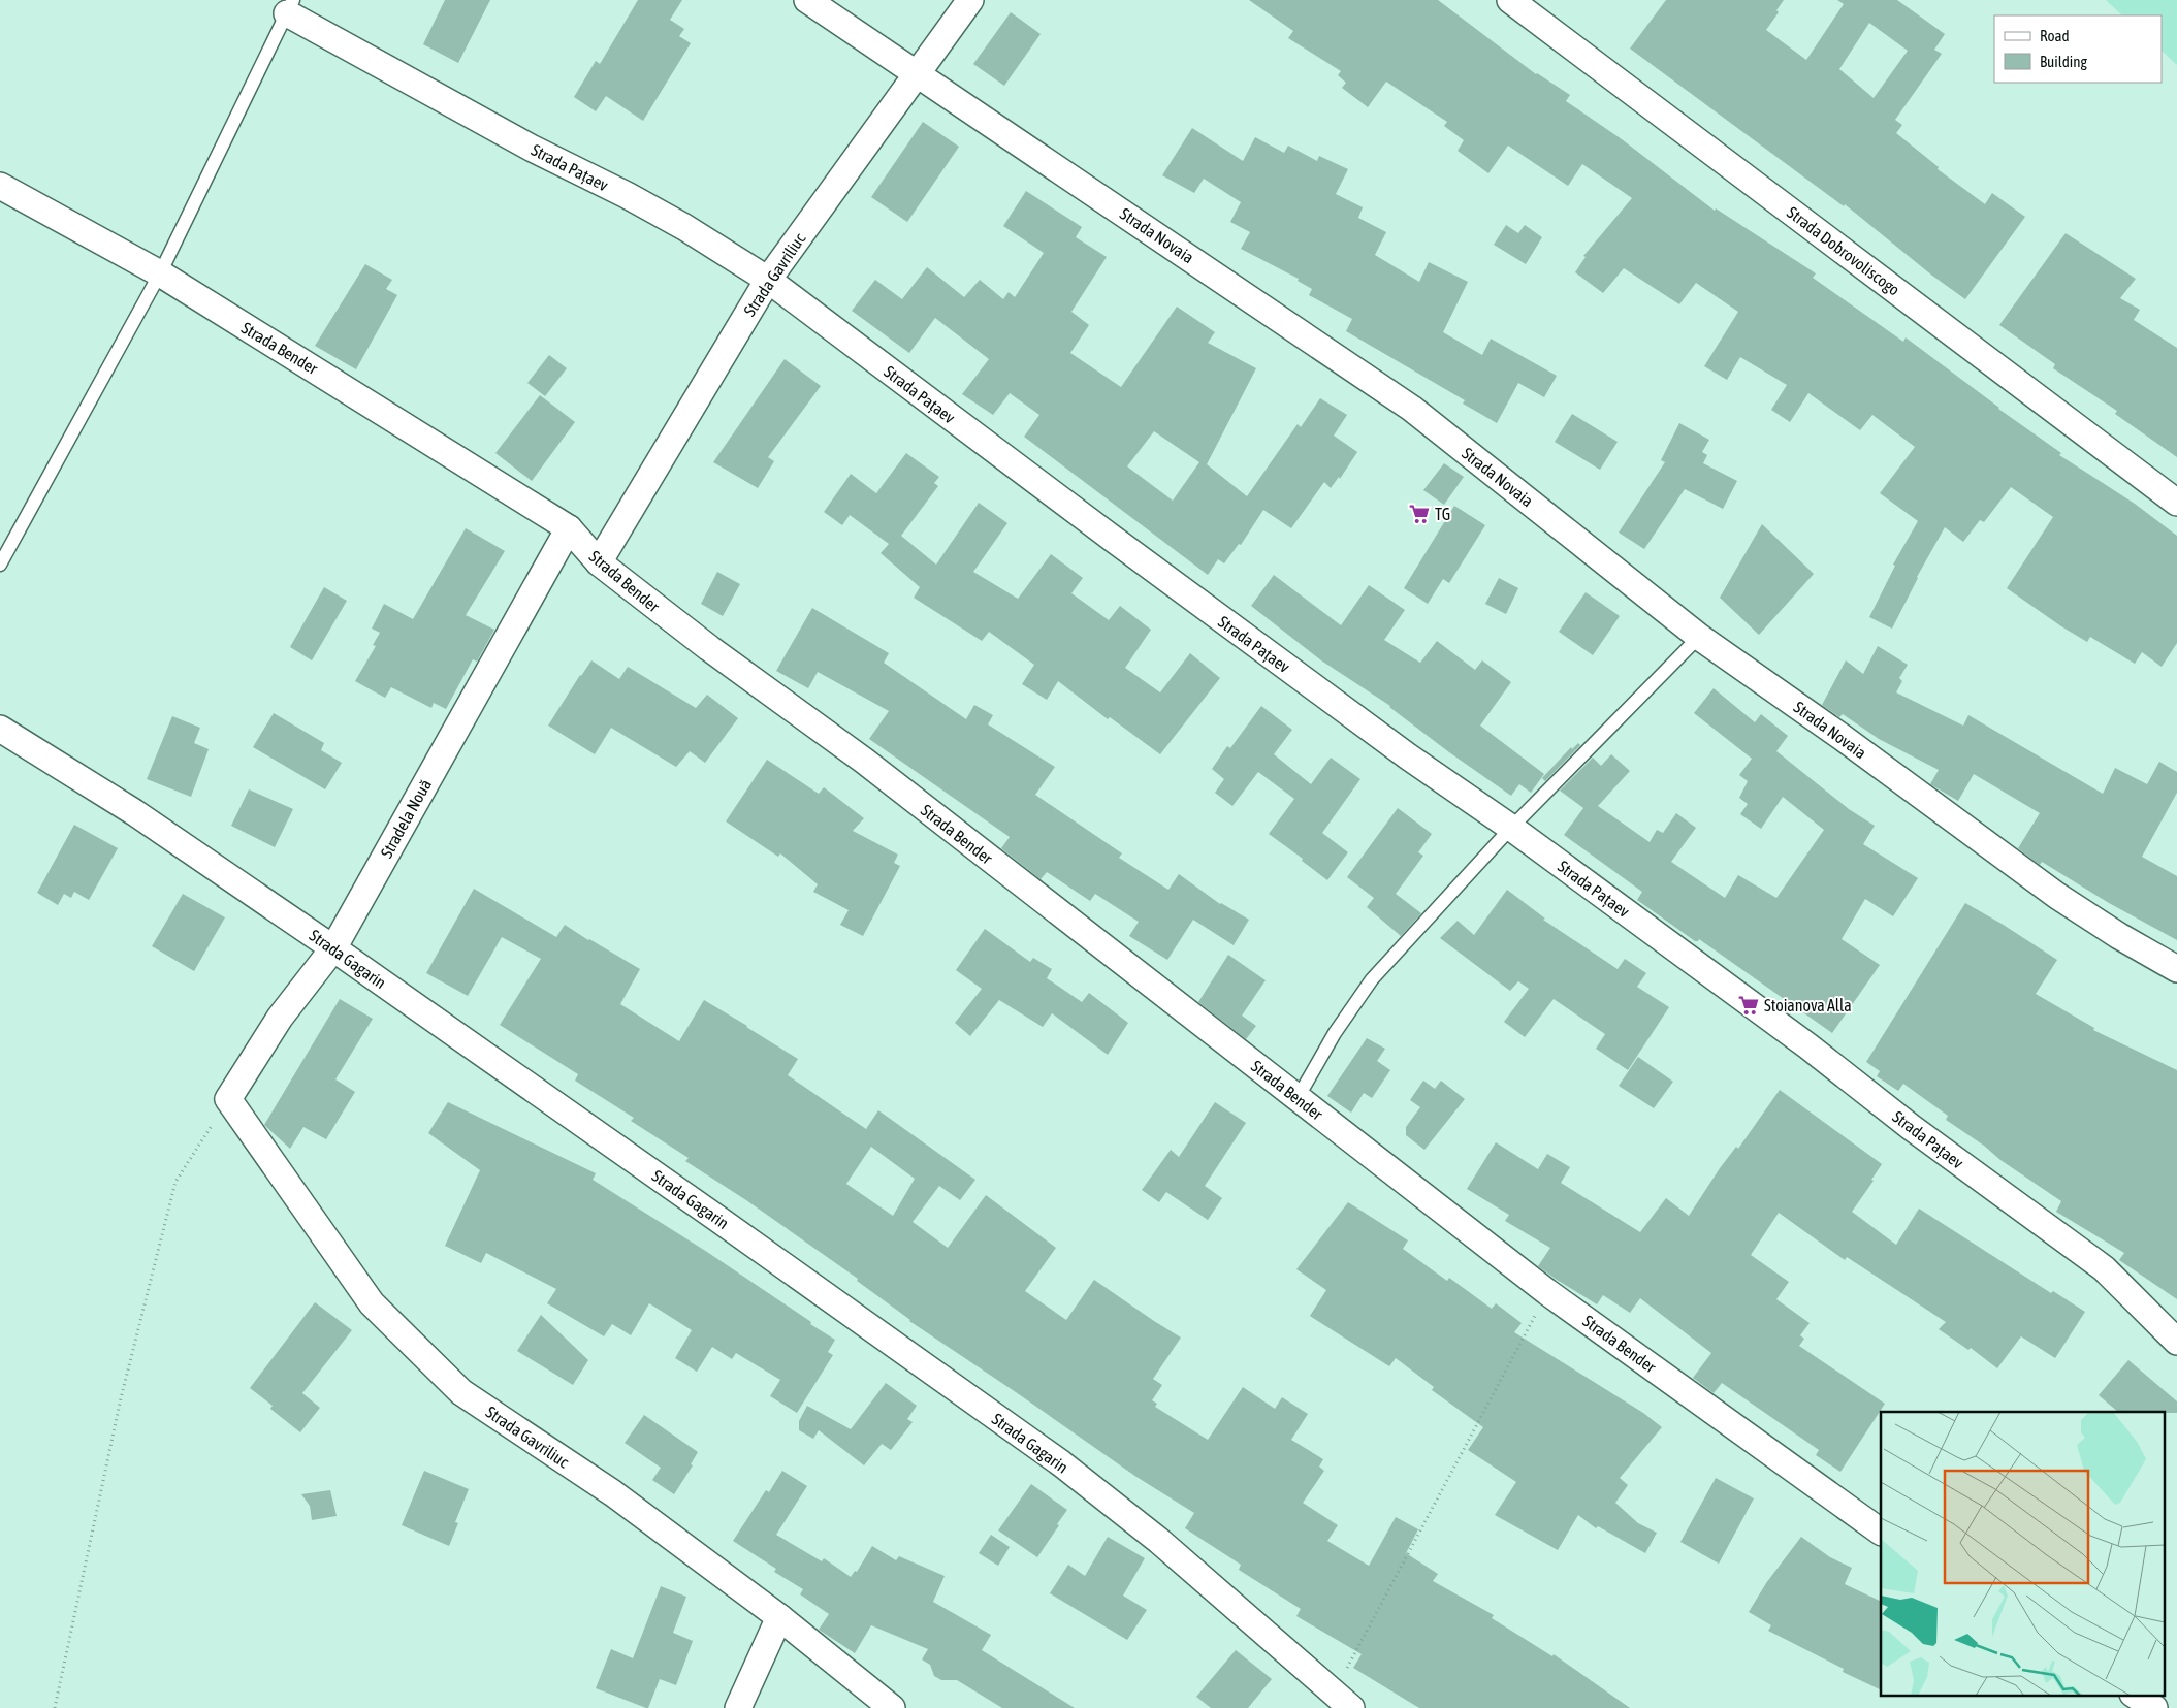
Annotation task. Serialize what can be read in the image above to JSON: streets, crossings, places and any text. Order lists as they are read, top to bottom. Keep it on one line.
{"streets":{"street":["Strada Pațaev","Strada Novaia","Strada Dobrovoliscogo","Strada Gavriliuc","Strada Bender","Stradela Nouă","Strada Gagarin"]},"crossings":[["Strada Pațaev","Strada Gavriliuc"],["Strada Novaia","Strada Gavriliuc"],["Strada Gavriliuc","Strada Bender"],["Strada Gavriliuc","Stradela Nouă"],["Strada Bender","Stradela Nouă"],["Stradela Nouă","Strada Gagarin"]],"places":{"supermarket":["TG","Stoianova Alla"]},"legend":["Road","Building"]}
